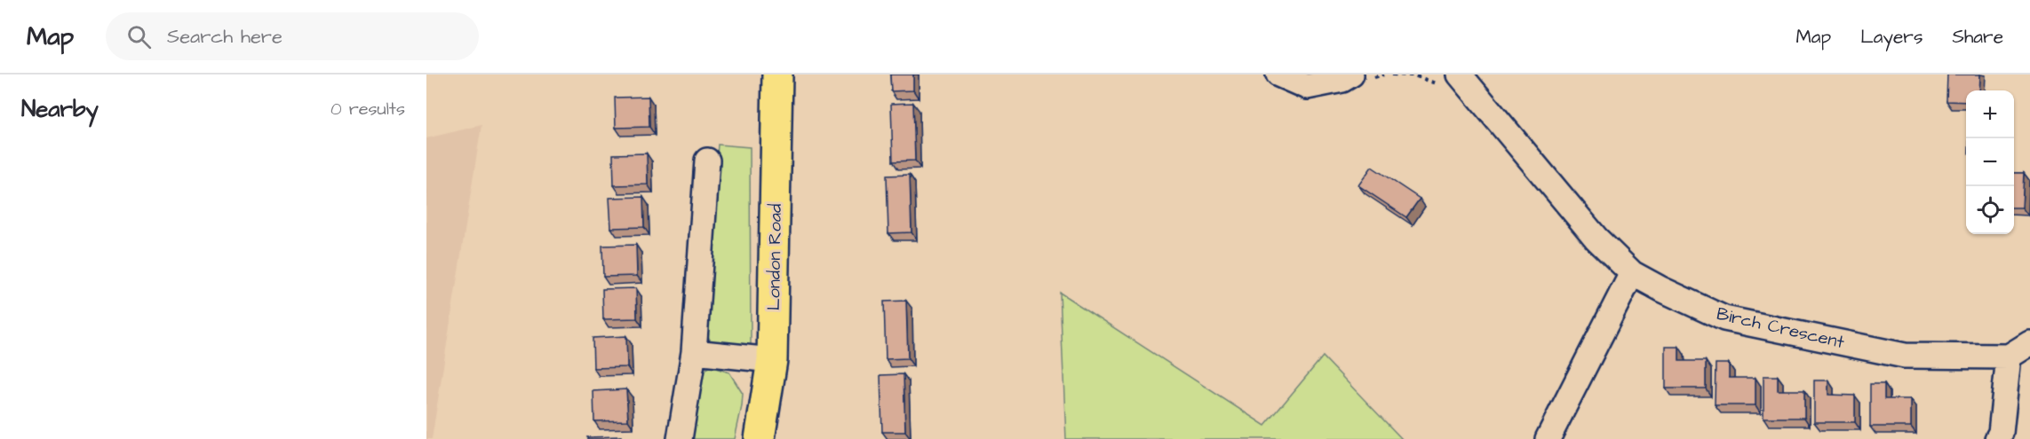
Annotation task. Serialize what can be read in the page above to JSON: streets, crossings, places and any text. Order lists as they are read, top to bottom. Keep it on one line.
{"streets":{"main road":["London Road"],"street":["Birch Crescent"]},"page":{"header":"Map","search":"Search here","nav":["Map","Layers","Share"],"heading":["Nearby","0 results"],"map_buttons":["+","−"]}}
